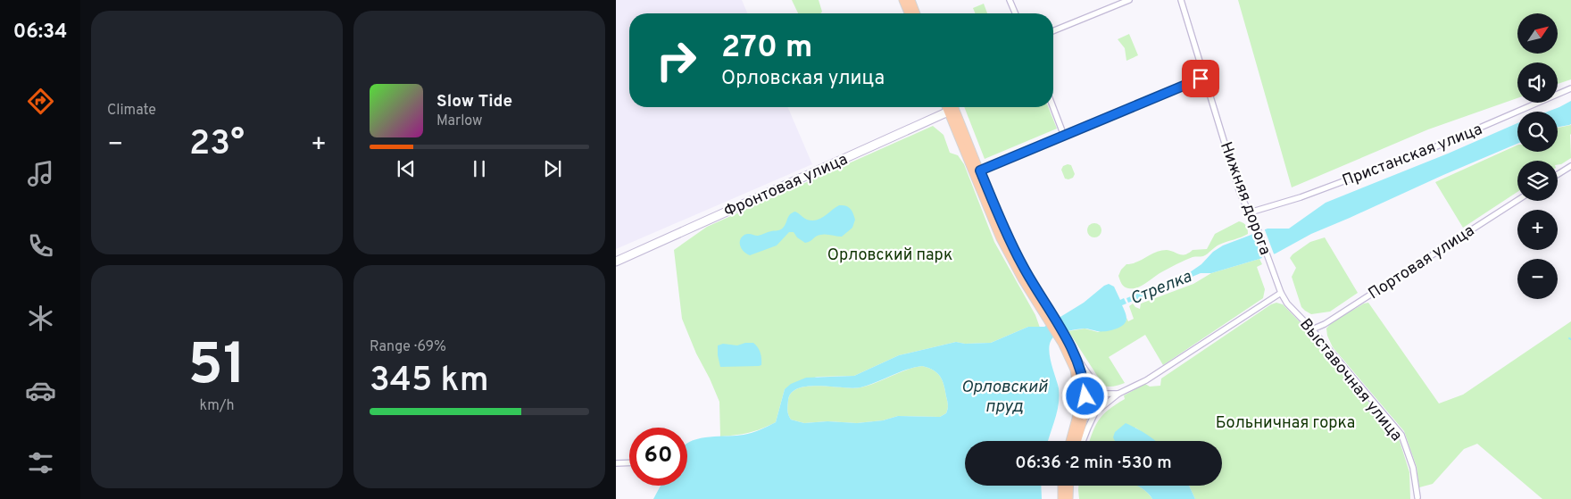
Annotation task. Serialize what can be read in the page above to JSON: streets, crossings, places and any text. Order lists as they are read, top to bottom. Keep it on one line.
{"streets":{"main road":["Фронтовая улица"],"street":["Пристанская улица","Нижняя дорога","Портовая улица","Выставочная улица"]},"crossings":[["Пристанская улица","Нижняя дорога"],["Нижняя дорога","Выставочная улица"],["Портовая улица","Выставочная улица"]],"water":["Стрелка","Орловский пруд"],"parks":["Орловский парк","Больничная горка"],"north":"top right","page":{"tabs":"06:34","tile":["Climate",["51","km/h"],["Range · 69%","345 km"]],"map_buttons":["+","−"],"turn":["270 m","Орловская улица"],"song":["Slow Tide","Marlow"],"heat":["−","23°","+"],"limit":"60","trip":"06:36 · 2 min · 530 m"}}
